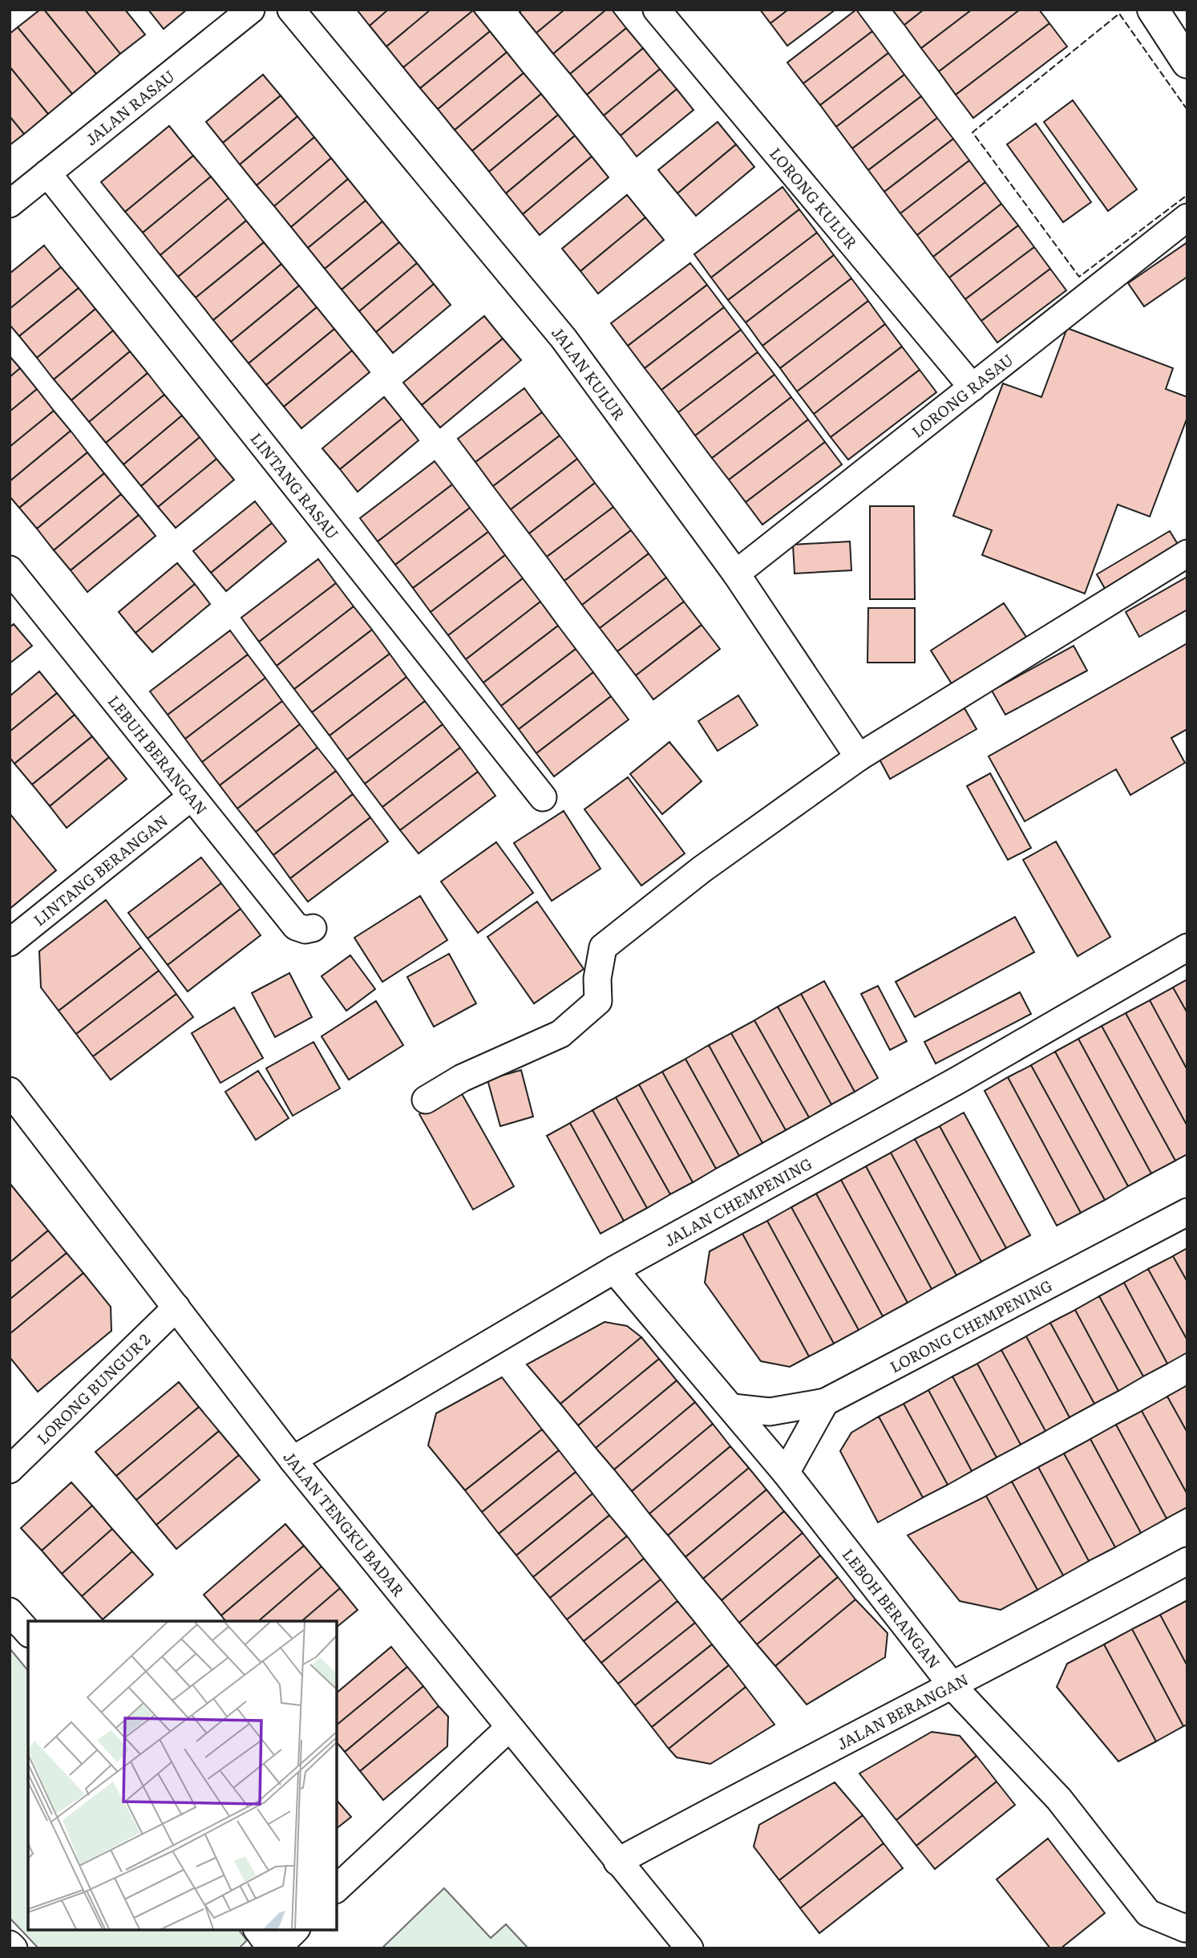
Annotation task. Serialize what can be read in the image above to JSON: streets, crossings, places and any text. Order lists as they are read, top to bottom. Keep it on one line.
{"streets":{"street":["JALAN RASAU","LORONG KULUR","JALAN KULUR","LORONG RASAU","LINTANG RASAU","LEBUH BERANGAN","LINTANG BERANGAN","JALAN CHEMPENING","LORONG CHEMPENING","LORONG BUNGUR 2","JALAN TENGKU BADAR","LEBOH BERANGAN","JALAN BERANGAN"]},"crossings":[["JALAN RASAU","LINTANG RASAU"],["LORONG KULUR","LORONG RASAU"],["JALAN KULUR","LORONG RASAU"],["LEBUH BERANGAN","LINTANG BERANGAN"],["JALAN CHEMPENING","JALAN TENGKU BADAR"],["JALAN CHEMPENING","LEBOH BERANGAN"],["LORONG BUNGUR 2","JALAN TENGKU BADAR"],["JALAN TENGKU BADAR","JALAN BERANGAN"],["LEBOH BERANGAN","JALAN BERANGAN"]]}
